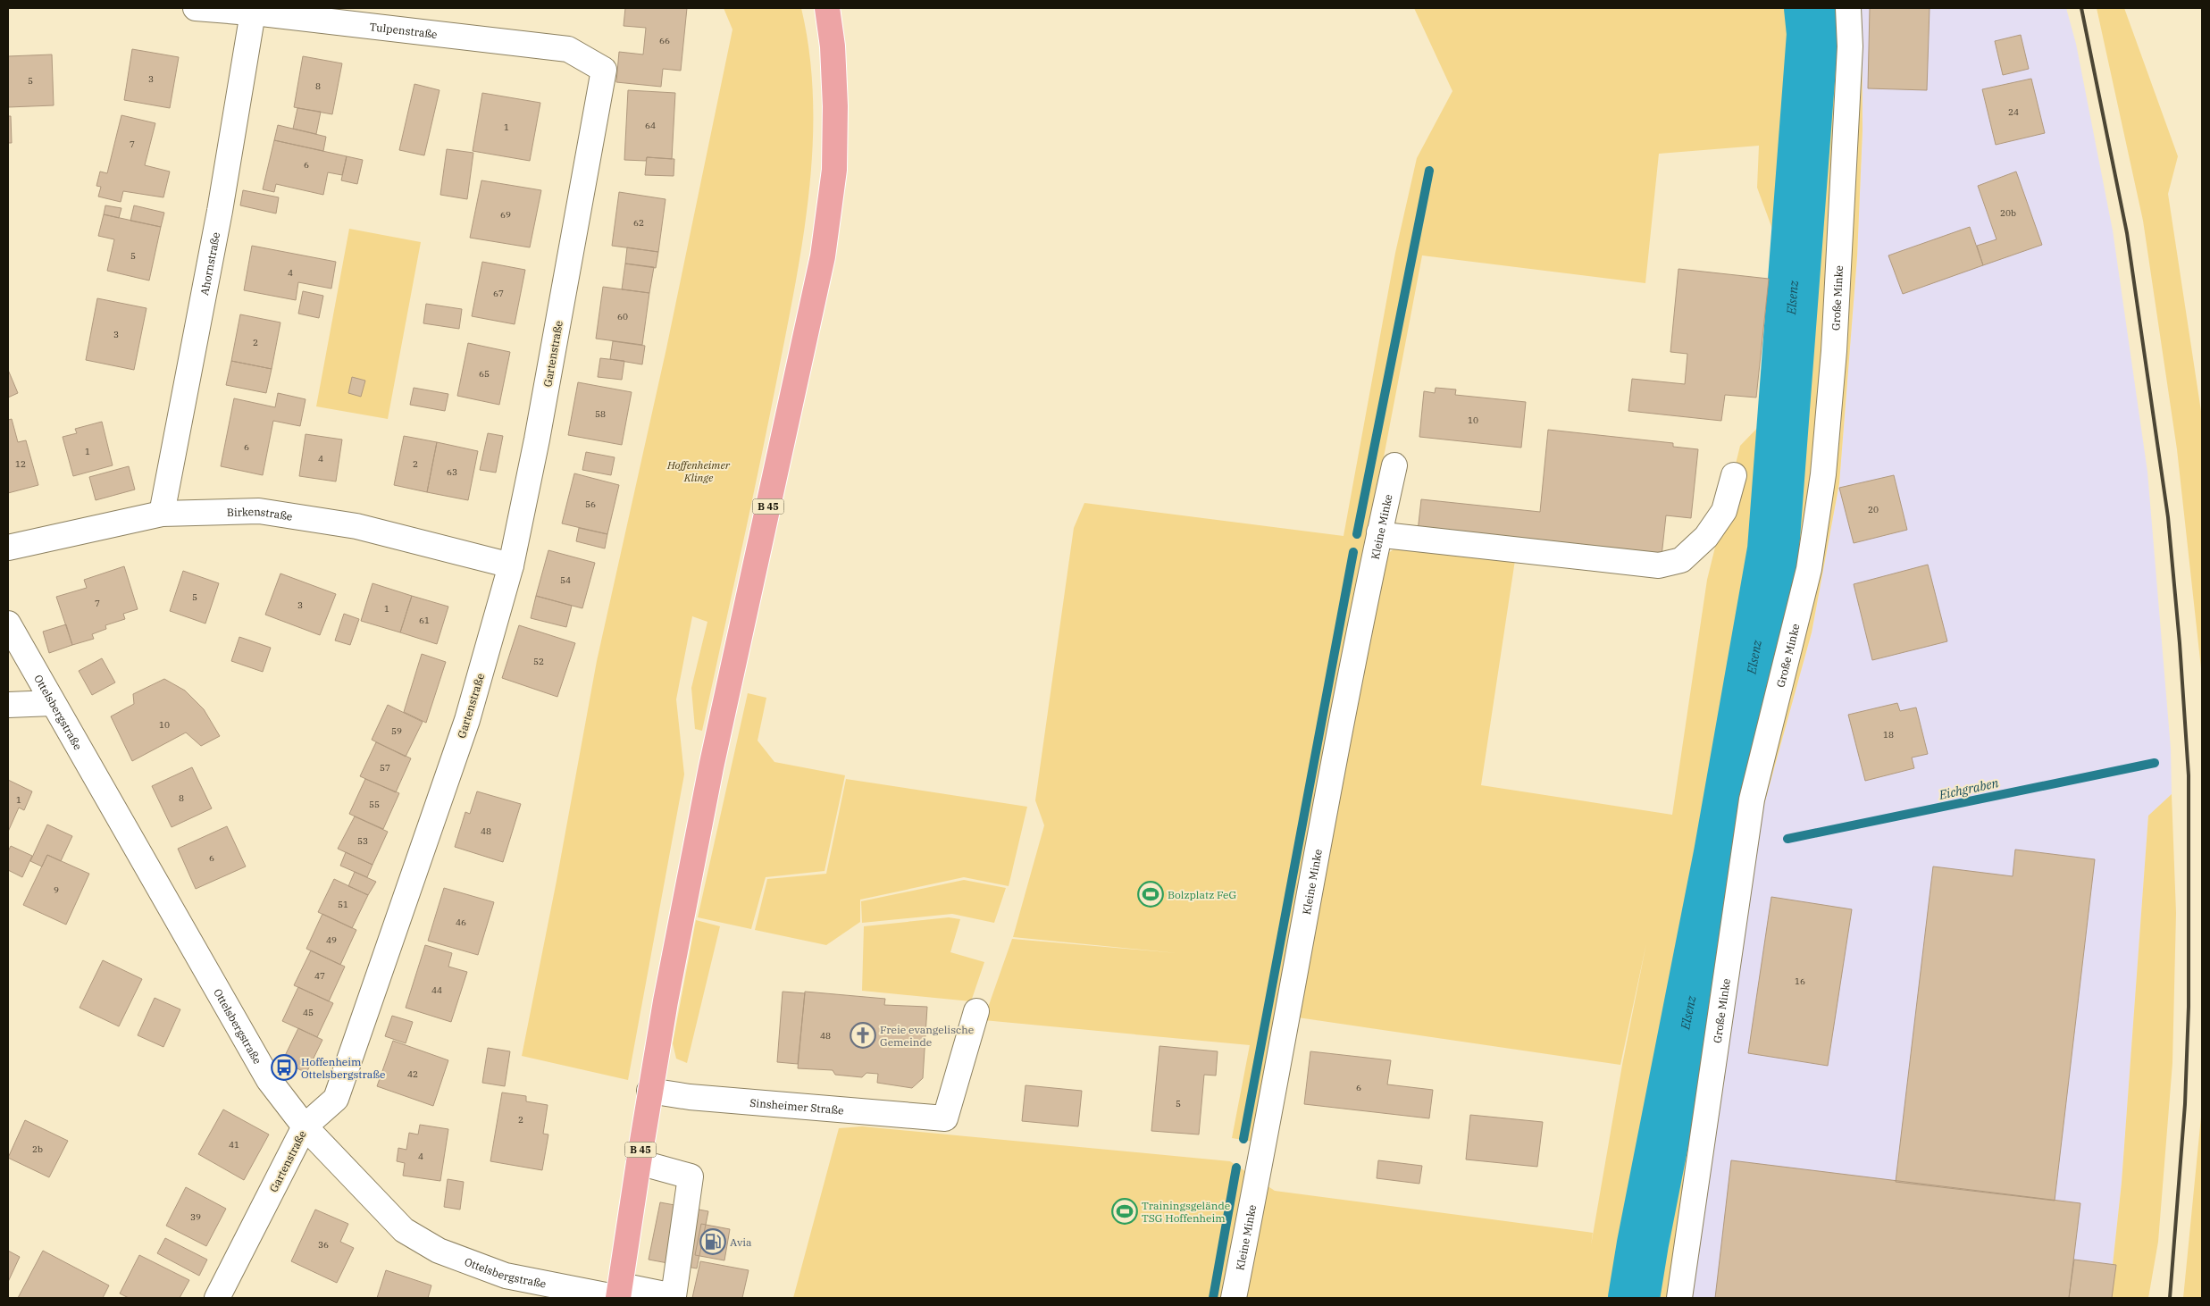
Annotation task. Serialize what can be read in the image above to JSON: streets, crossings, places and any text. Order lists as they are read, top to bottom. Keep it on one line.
{"streets":{"main road":["B 45"],"street":["Tulpenstraße","Ahornstraße","Große Minke","Gartenstraße","Birkenstraße","Kleine Minke","Ottelsbergstraße","Sinsheimer Straße"]},"crossings":[["Tulpenstraße","Ahornstraße"],["Tulpenstraße","Gartenstraße"],["Ahornstraße","Birkenstraße"],["Gartenstraße","Birkenstraße"],["Gartenstraße","Ottelsbergstraße"],["B 45","Ottelsbergstraße"],["B 45","Sinsheimer Straße"]],"water":["Elsenz","Eichgraben"],"parks":["Hoffenheimer Klinge"],"places":{"sports":["Bolzplatz FeG","Trainingsgelände TSG Hoffenheim"],"church":["Freie evangelische Gemeinde"],"bus stop":["Hoffenheim Ottelsbergstraße"],"fuel station":["Avia"]},"house_numbers":["66","3","5","8","24","64","1","7","6","20b","69","62","5","4","67","60","3","2","65","58","10","6","1","4","12","2","63","56","20","54","5","7","3","1","61","52","10","59","18","57","8","1","55","48","53","6","9","51","46","49","47","16","44","45","48","42","6","5","2","41","2b","4","39","36"]}
